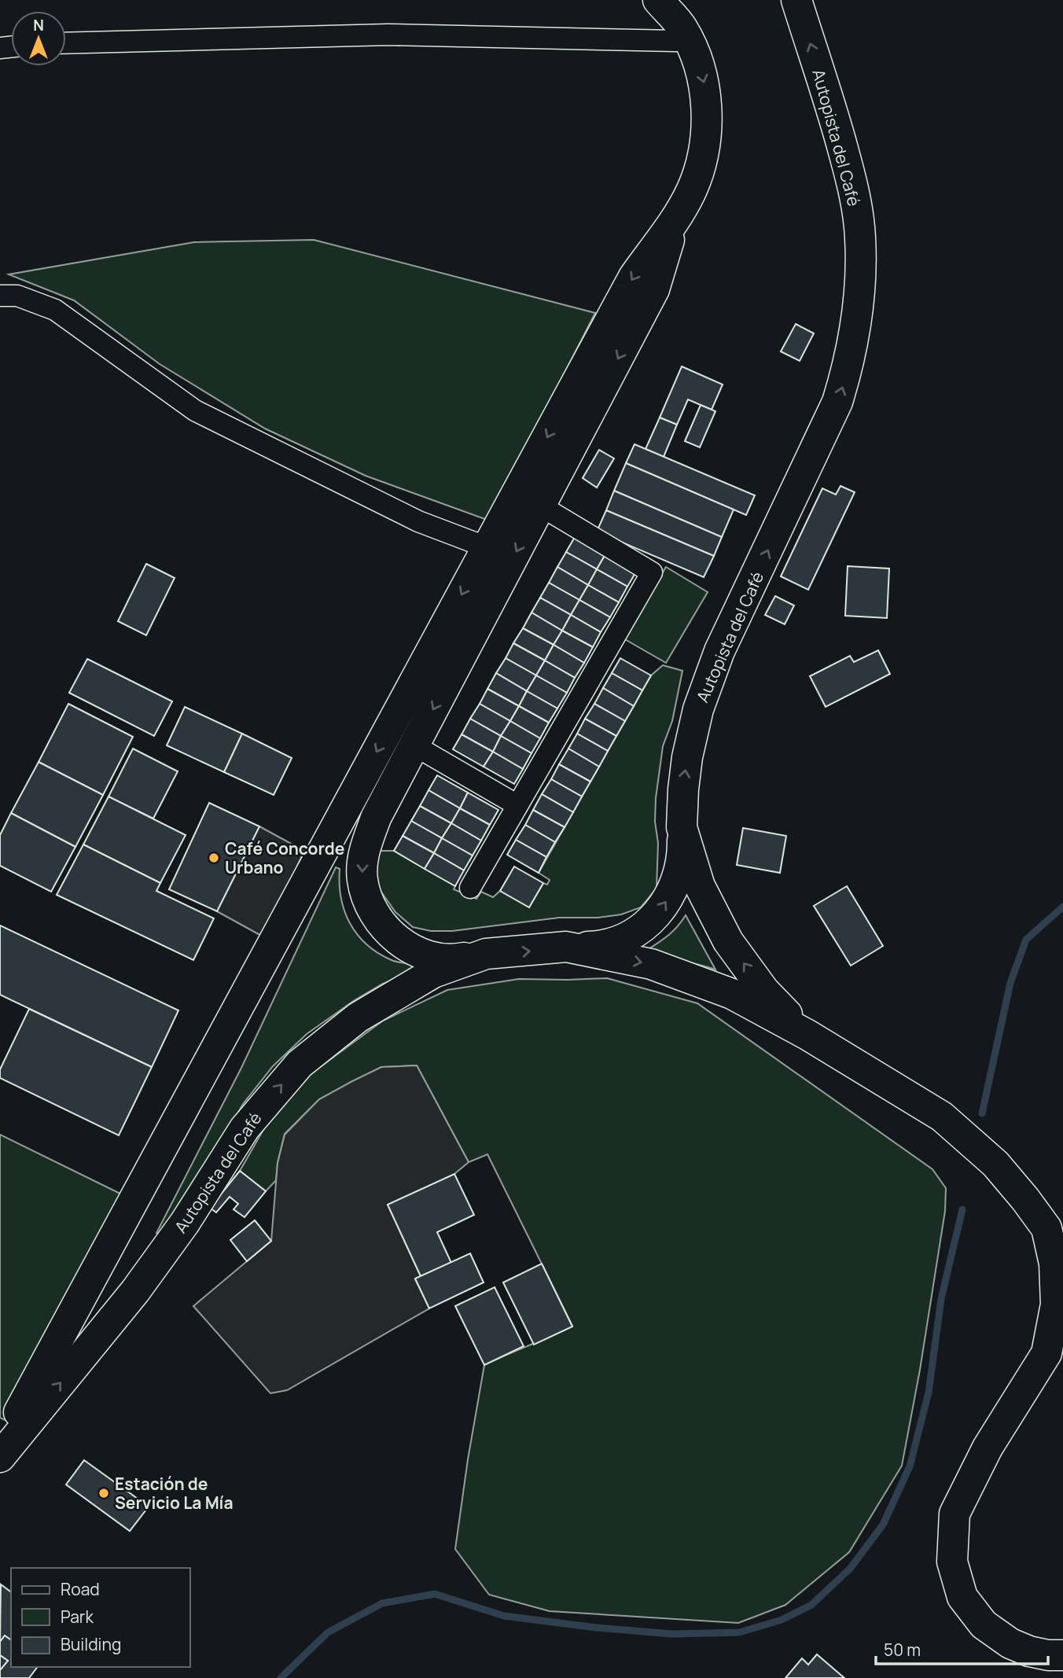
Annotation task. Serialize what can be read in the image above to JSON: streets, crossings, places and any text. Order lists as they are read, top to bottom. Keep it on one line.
{"streets":{"highway":["Autopista del Café"]},"places":["Café Concorde Urbano","Estación de Servicio La Mía"],"legend":["Road","Park","Building"],"scale_bar":"50 m","north":"top"}
